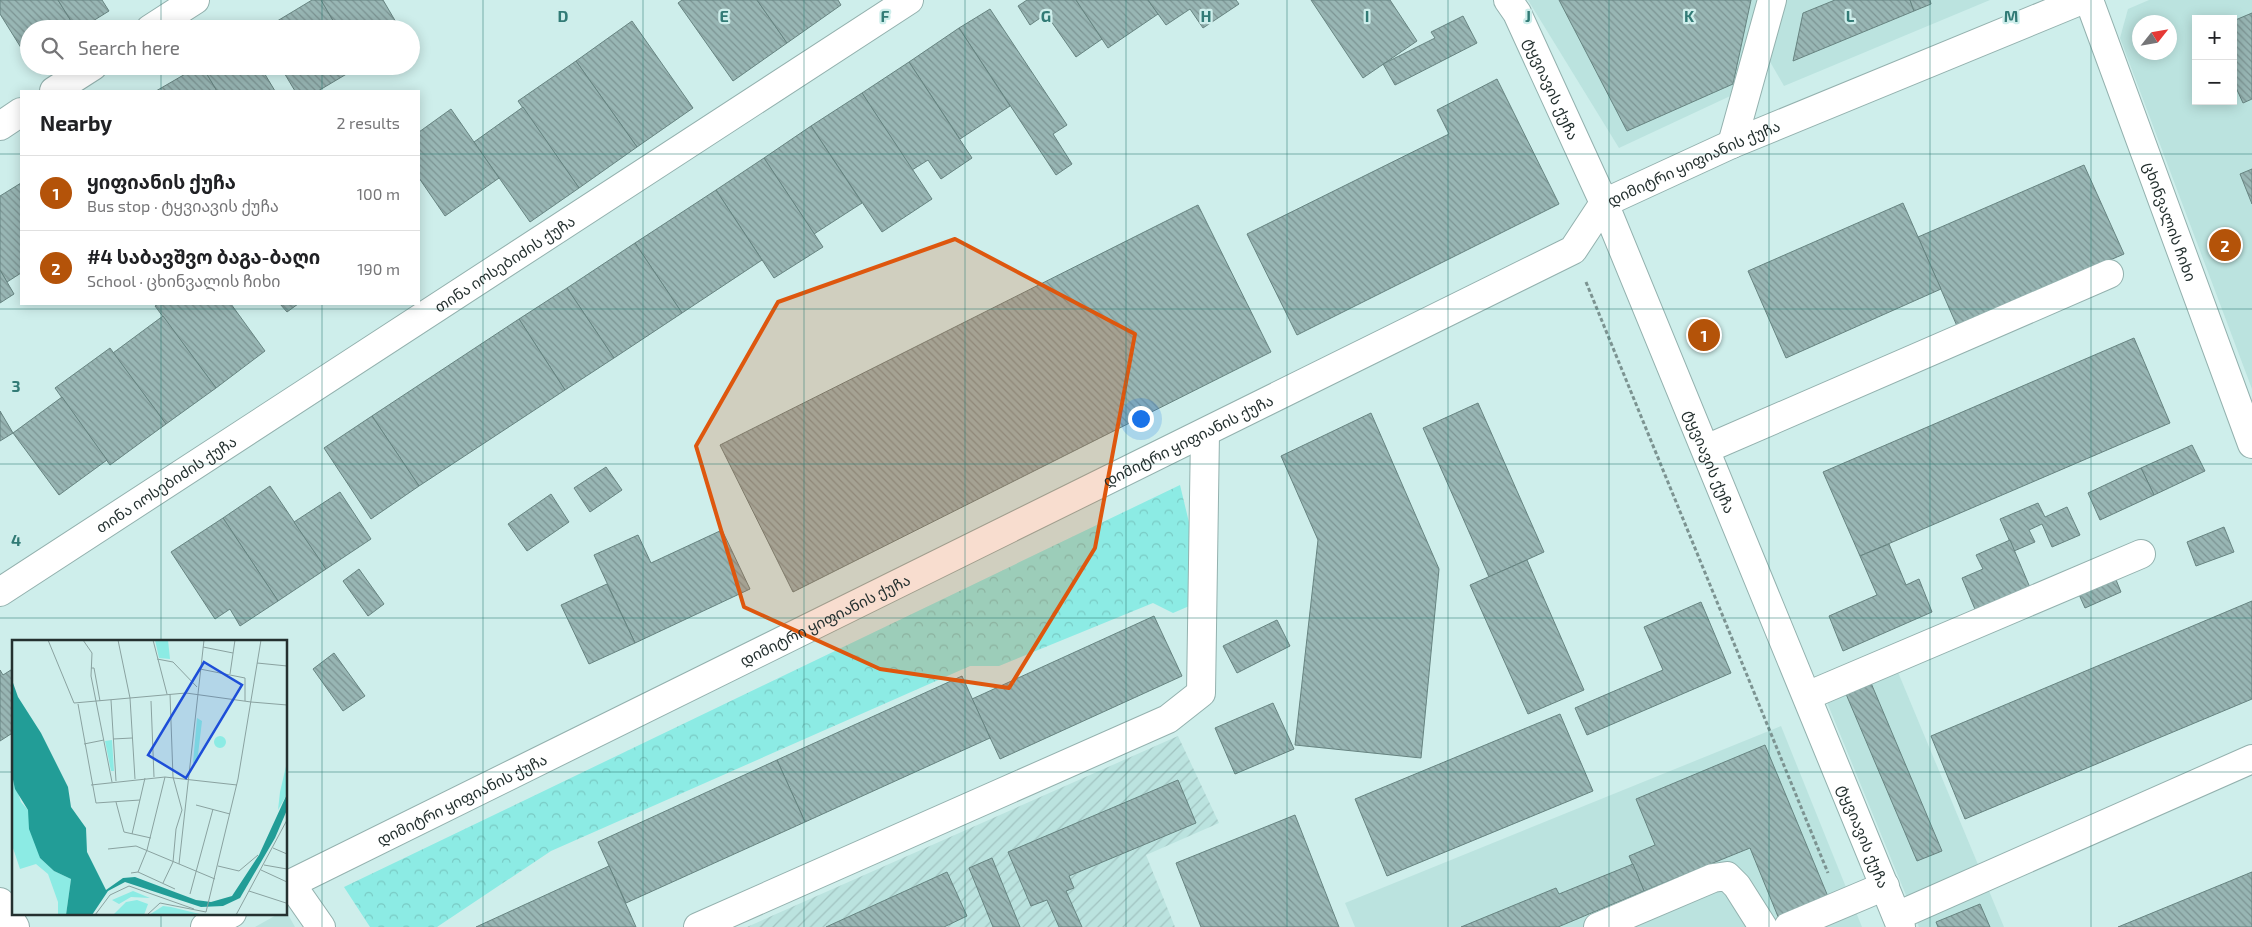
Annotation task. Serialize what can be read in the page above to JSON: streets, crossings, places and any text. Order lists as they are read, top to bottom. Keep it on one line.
{"streets":{"street":["ტყვიავის ქუჩა","დიმიტრი ყიფიანის ქუჩა","ცხინვალის ჩიხი","თინა იოსებიძის ქუჩა"]},"crossings":[["ტყვიავის ქუჩა","დიმიტრი ყიფიანის ქუჩა"]],"north":"top right","page":{"map_buttons":["+","−"],"search":"Search here","heading":["Nearby","2 results"],"list":[{"mark":"1","name":"ყიფიანის ქუჩა","note":"Bus stop · ტყვიავის ქუჩა","value":"100 m"},{"mark":"2","name":"#4 საბავშვო ბაგა-ბაღი","note":"School · ცხინვალის ჩიხი","value":"190 m"}],"pins":["2","1"]},"grid":{"columns":["D","E","F","G","H","I","J","K","L","M"],"rows":["3","4"]}}
